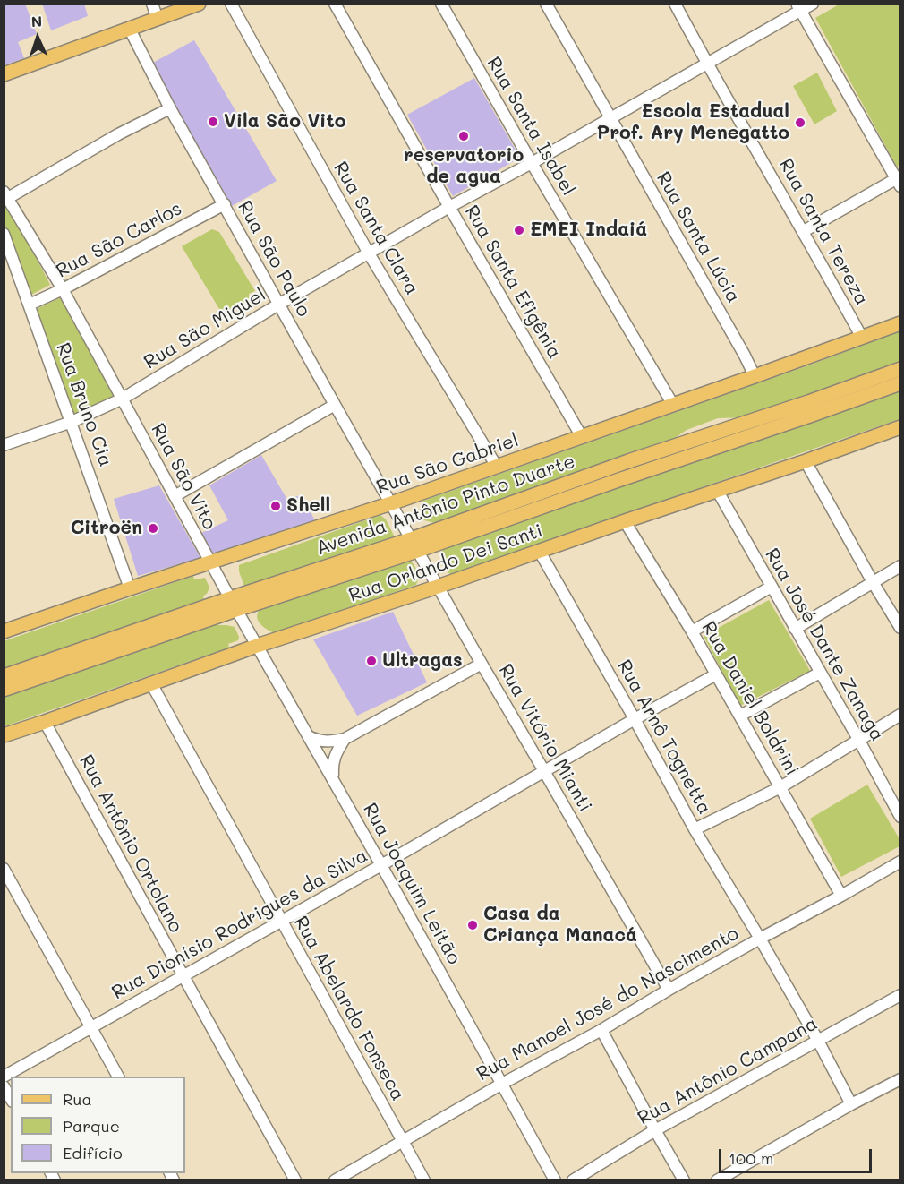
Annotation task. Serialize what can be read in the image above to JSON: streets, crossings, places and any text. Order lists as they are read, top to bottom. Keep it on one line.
{"streets":{"main road":["Rua São Gabriel","Avenida Antônio Pinto Duarte","Rua Orlando Dei Santi"],"street":["Rua Santa Isabel","Rua Santa Clara","Rua Santa Tereza","Rua Santa Lúcia","Rua São Carlos","Rua São Paulo","Rua Santa Efigênia","Rua São Miguel","Rua Bruno Cia","Rua São Vito","Rua José Dante Zanaga","Rua Daniel Boldrini","Rua Arnô Tognetta","Rua Vitório Mianti","Rua Antônio Ortolano","Rua Joaquim Leitão","Rua Dionísio Rodrigues da Silva","Rua Manoel José do Nascimento","Rua Abelardo Fonseca","Rua Antônio Campana"]},"crossings":[["Rua Santa Isabel","Rua São Miguel"],["Rua Santa Isabel","Rua São Gabriel"],["Rua Santa Clara","Rua São Miguel"],["Rua Santa Clara","Rua São Gabriel"],["Rua Santa Tereza","Rua São Miguel"],["Rua Santa Tereza","Rua São Gabriel"],["Rua Santa Lúcia","Rua São Miguel"],["Rua Santa Lúcia","Rua São Gabriel"],["Rua São Carlos","Rua São Paulo"],["Rua São Carlos","Rua Bruno Cia"],["Rua São Carlos","Rua São Vito"],["Rua São Paulo","Rua São Miguel"],["Rua São Paulo","Rua São Gabriel"],["Rua São Paulo","Rua Vitório Mianti"],["Rua Santa Efigênia","Rua São Miguel"],["Rua Santa Efigênia","Rua São Gabriel"],["Rua São Miguel","Rua Bruno Cia"],["Rua São Miguel","Rua São Vito"],["Rua Bruno Cia","Rua São Gabriel"],["Rua São Gabriel","Rua São Vito"],["Rua São Gabriel","Rua Vitório Mianti"],["Rua São Vito","Avenida Antônio Pinto Duarte"],["Rua São Vito","Rua Orlando Dei Santi"],["Rua São Vito","Rua Joaquim Leitão"],["Avenida Antônio Pinto Duarte","Rua Vitório Mianti"],["Rua Orlando Dei Santi","Rua José Dante Zanaga"],["Rua Orlando Dei Santi","Rua Daniel Boldrini"],["Rua Orlando Dei Santi","Rua Arnô Tognetta"],["Rua Orlando Dei Santi","Rua Vitório Mianti"],["Rua Orlando Dei Santi","Rua Antônio Ortolano"],["Rua Orlando Dei Santi","Rua Abelardo Fonseca"],["Rua Daniel Boldrini","Rua Dionísio Rodrigues da Silva"],["Rua Daniel Boldrini","Rua Manoel José do Nascimento"],["Rua Arnô Tognetta","Rua Dionísio Rodrigues da Silva"],["Rua Arnô Tognetta","Rua Manoel José do Nascimento"],["Rua Arnô Tognetta","Rua Antônio Campana"],["Rua Vitório Mianti","Rua Dionísio Rodrigues da Silva"],["Rua Vitório Mianti","Rua Manoel José do Nascimento"],["Rua Antônio Ortolano","Rua Dionísio Rodrigues da Silva"],["Rua Joaquim Leitão","Rua Dionísio Rodrigues da Silva"],["Rua Joaquim Leitão","Rua Manoel José do Nascimento"],["Rua Dionísio Rodrigues da Silva","Rua Abelardo Fonseca"],["Rua Manoel José do Nascimento","Rua Abelardo Fonseca"]],"places":["Vila São Vito","Escola Estadual Prof. Ary Menegatto","reservatorio de agua","EMEI Indaiá","Shell","Citroën","Ultragas","Casa da Criança Manacá"],"legend":["Rua","Parque","Edifício"],"scale_bar":"100 m","north":"top"}
